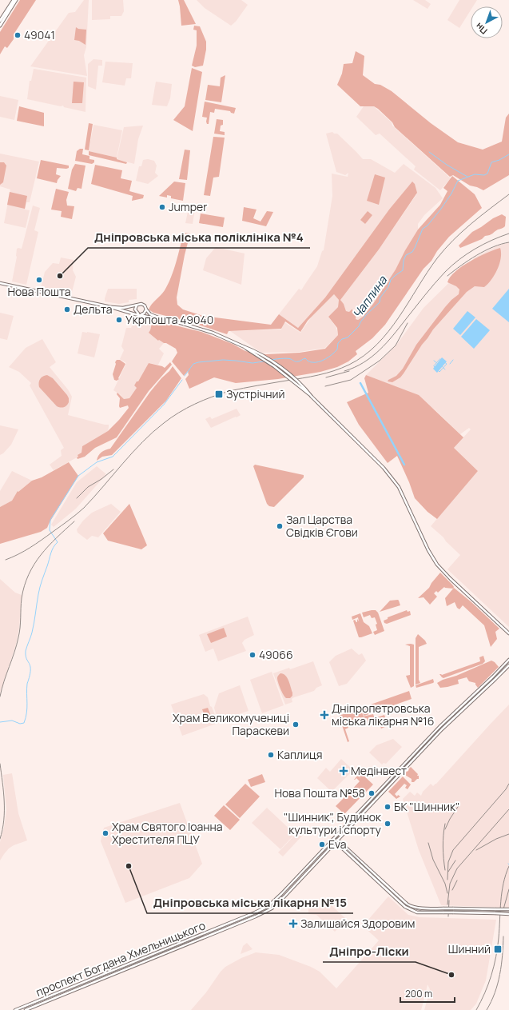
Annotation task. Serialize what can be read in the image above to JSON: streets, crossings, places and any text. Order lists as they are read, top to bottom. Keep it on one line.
{"streets":{"main road":["проспект Богдана Хмельницького"]},"water":["Чаплина"],"places":{"other":["49041","Jumper","Дніпровська міська поліклініка №4","Нова Пошта","Дельта","Укрпошта 49040","Зал Царства Свідків Єгови","49066","Храм Великомучениці Параскеви","Каплиця","Нова Пошта №58","БК \"Шинник\"","\"Шинник\", Будинок культури і спорту","Храм Святого Іоанна Хрестителя ПЦУ","Eva","Дніпровська міська лікарня №15","Дніпро-Ліски"],"transit":["Зустрічний","Шинний"],"health":["Дніпропетровська міська лікарня №16","Медінвест","Залишайся Здоровим"]},"scale_bar":"200 m","north":"bottom left"}
